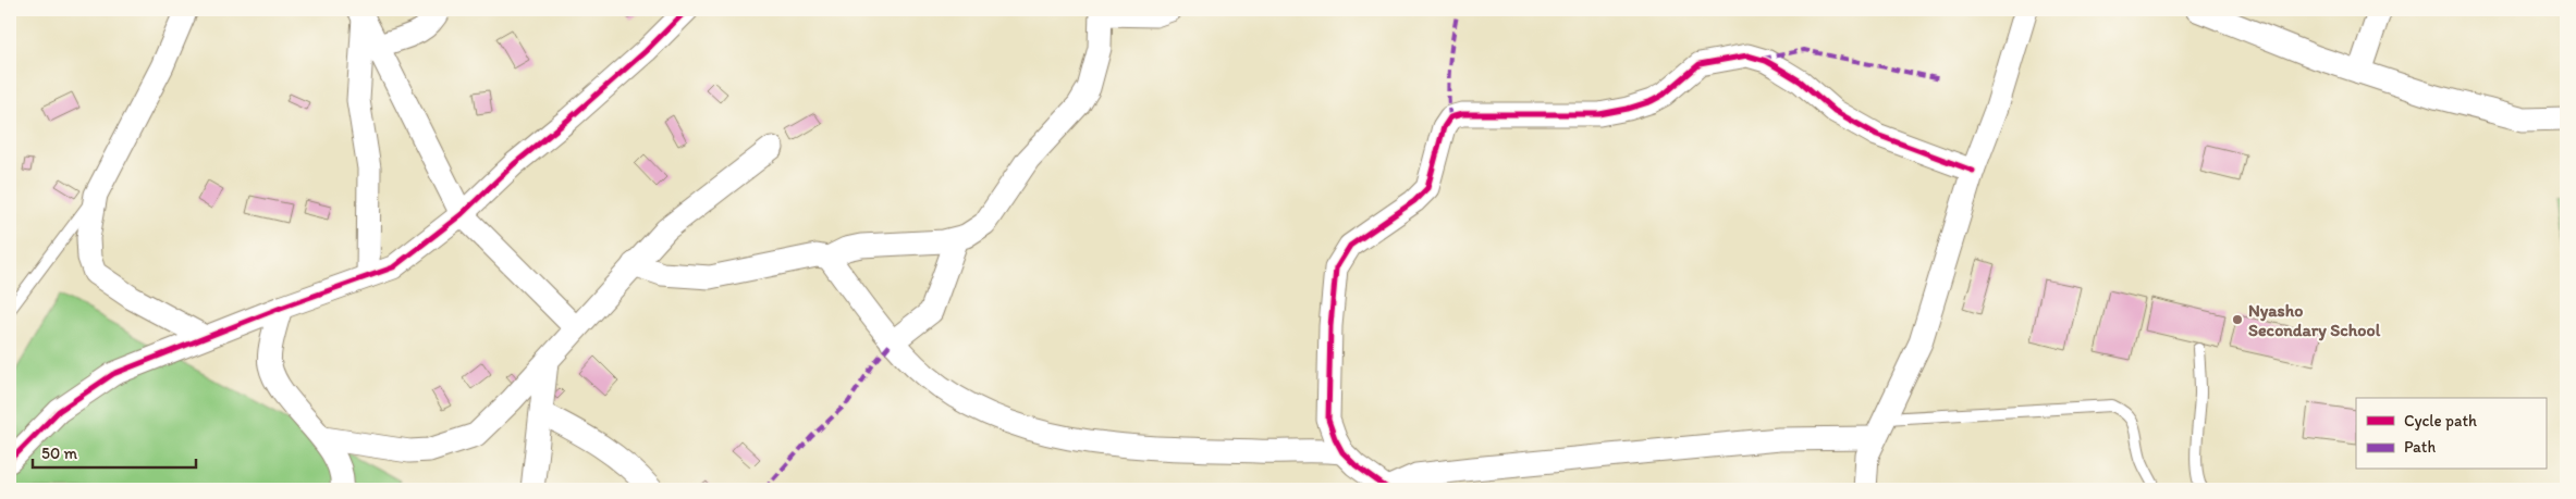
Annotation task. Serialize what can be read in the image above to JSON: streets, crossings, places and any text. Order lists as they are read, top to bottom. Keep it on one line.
{"places":["Nyasho Secondary School"],"legend":["Cycle path","Path"],"scale_bar":"50 m"}
